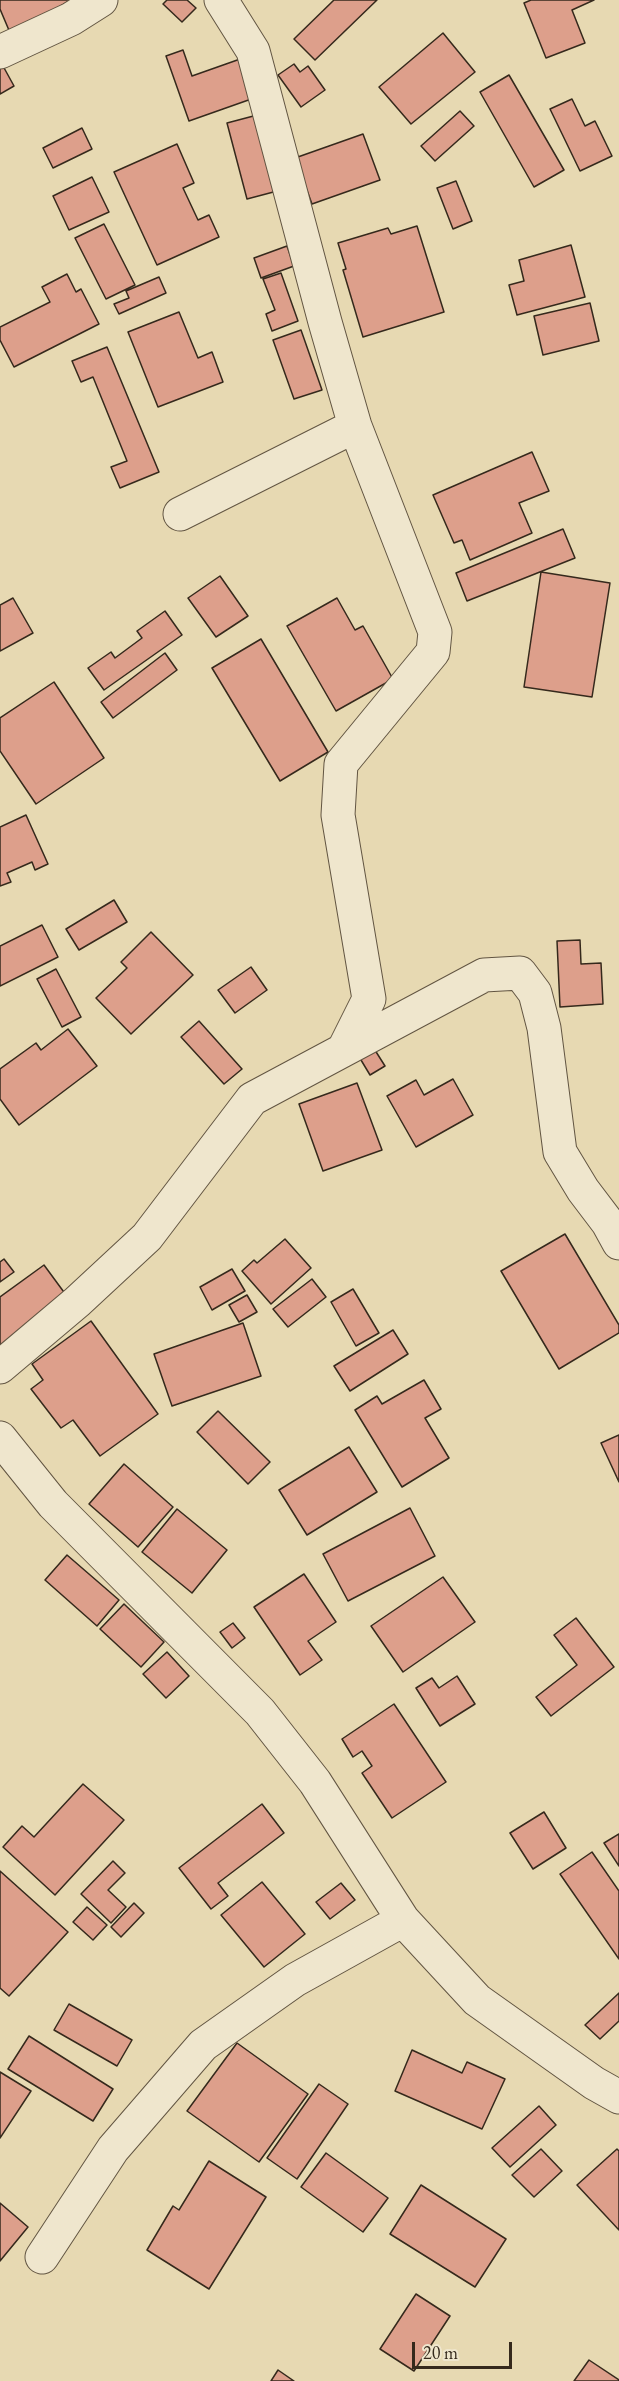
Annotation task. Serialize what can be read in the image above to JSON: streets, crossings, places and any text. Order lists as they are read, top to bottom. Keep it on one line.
{"scale_bar":"20 m"}
